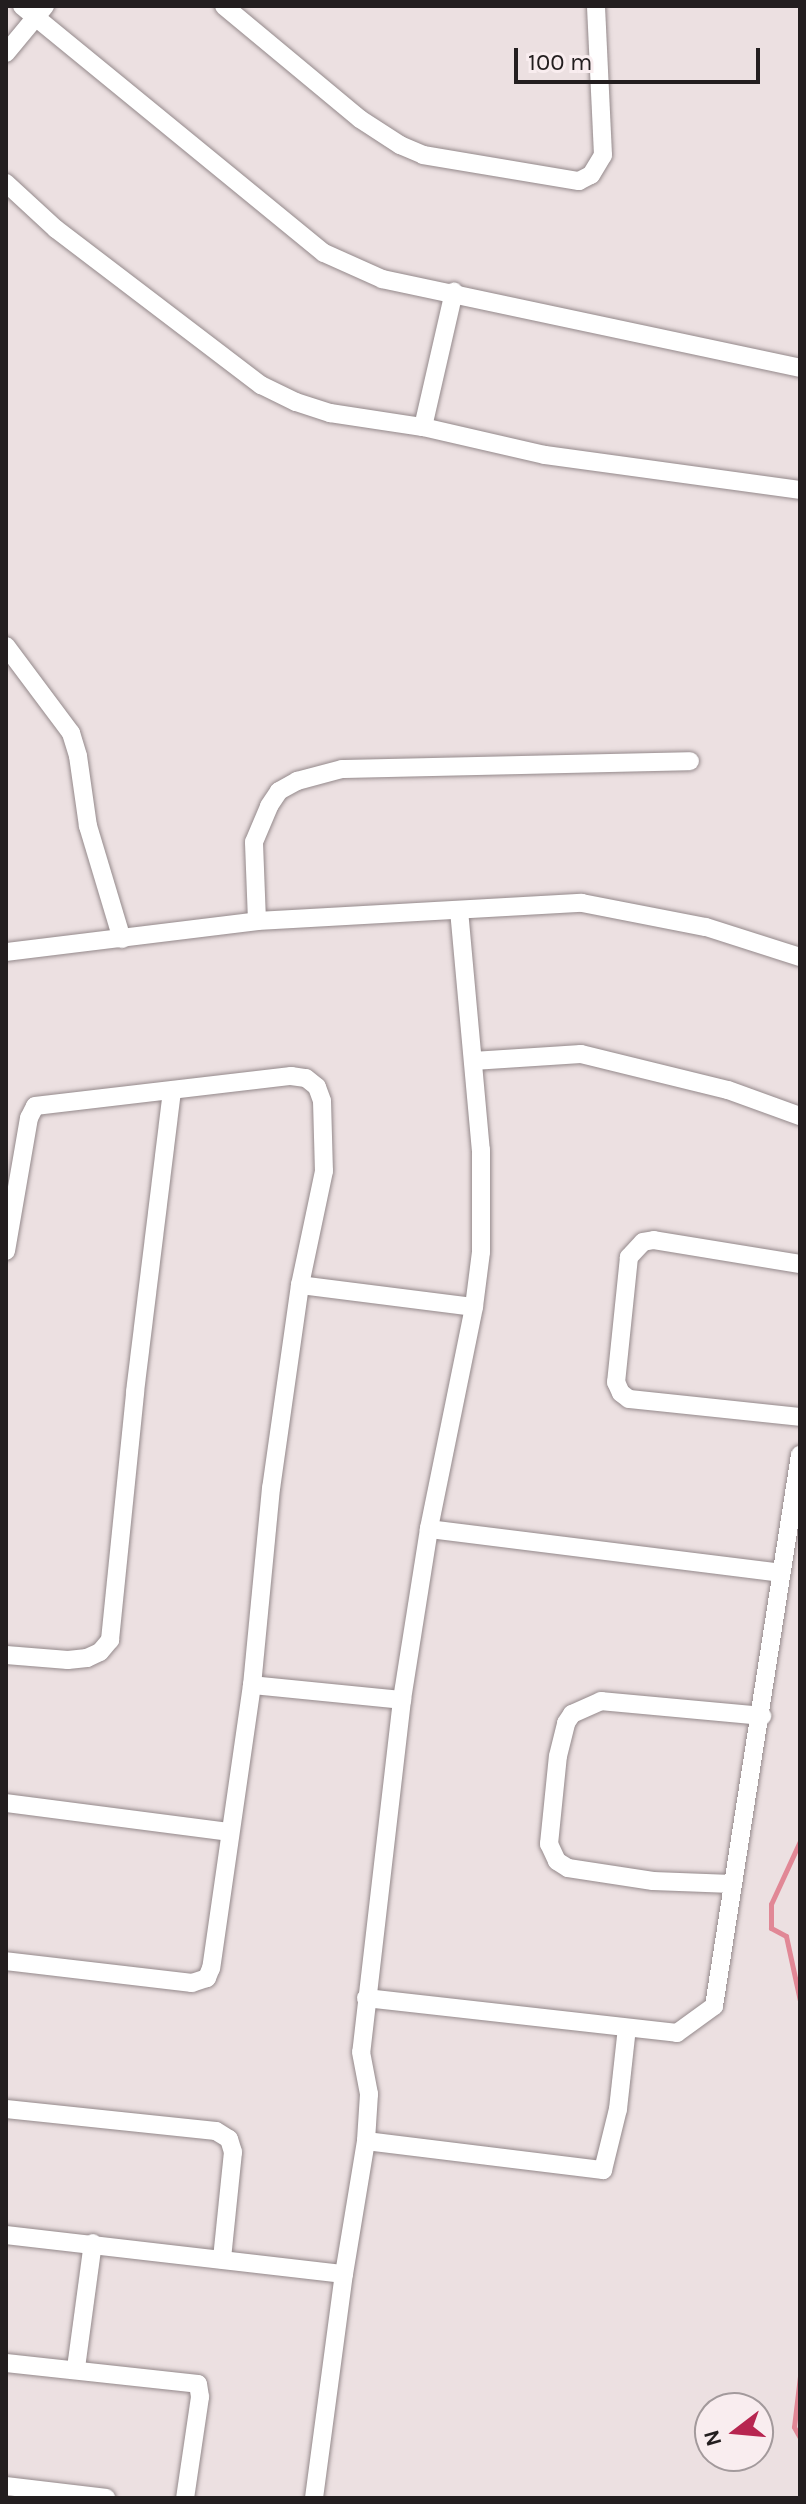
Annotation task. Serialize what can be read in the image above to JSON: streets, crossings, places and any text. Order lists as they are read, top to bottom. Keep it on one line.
{"scale_bar":"100 m","north":"left"}
